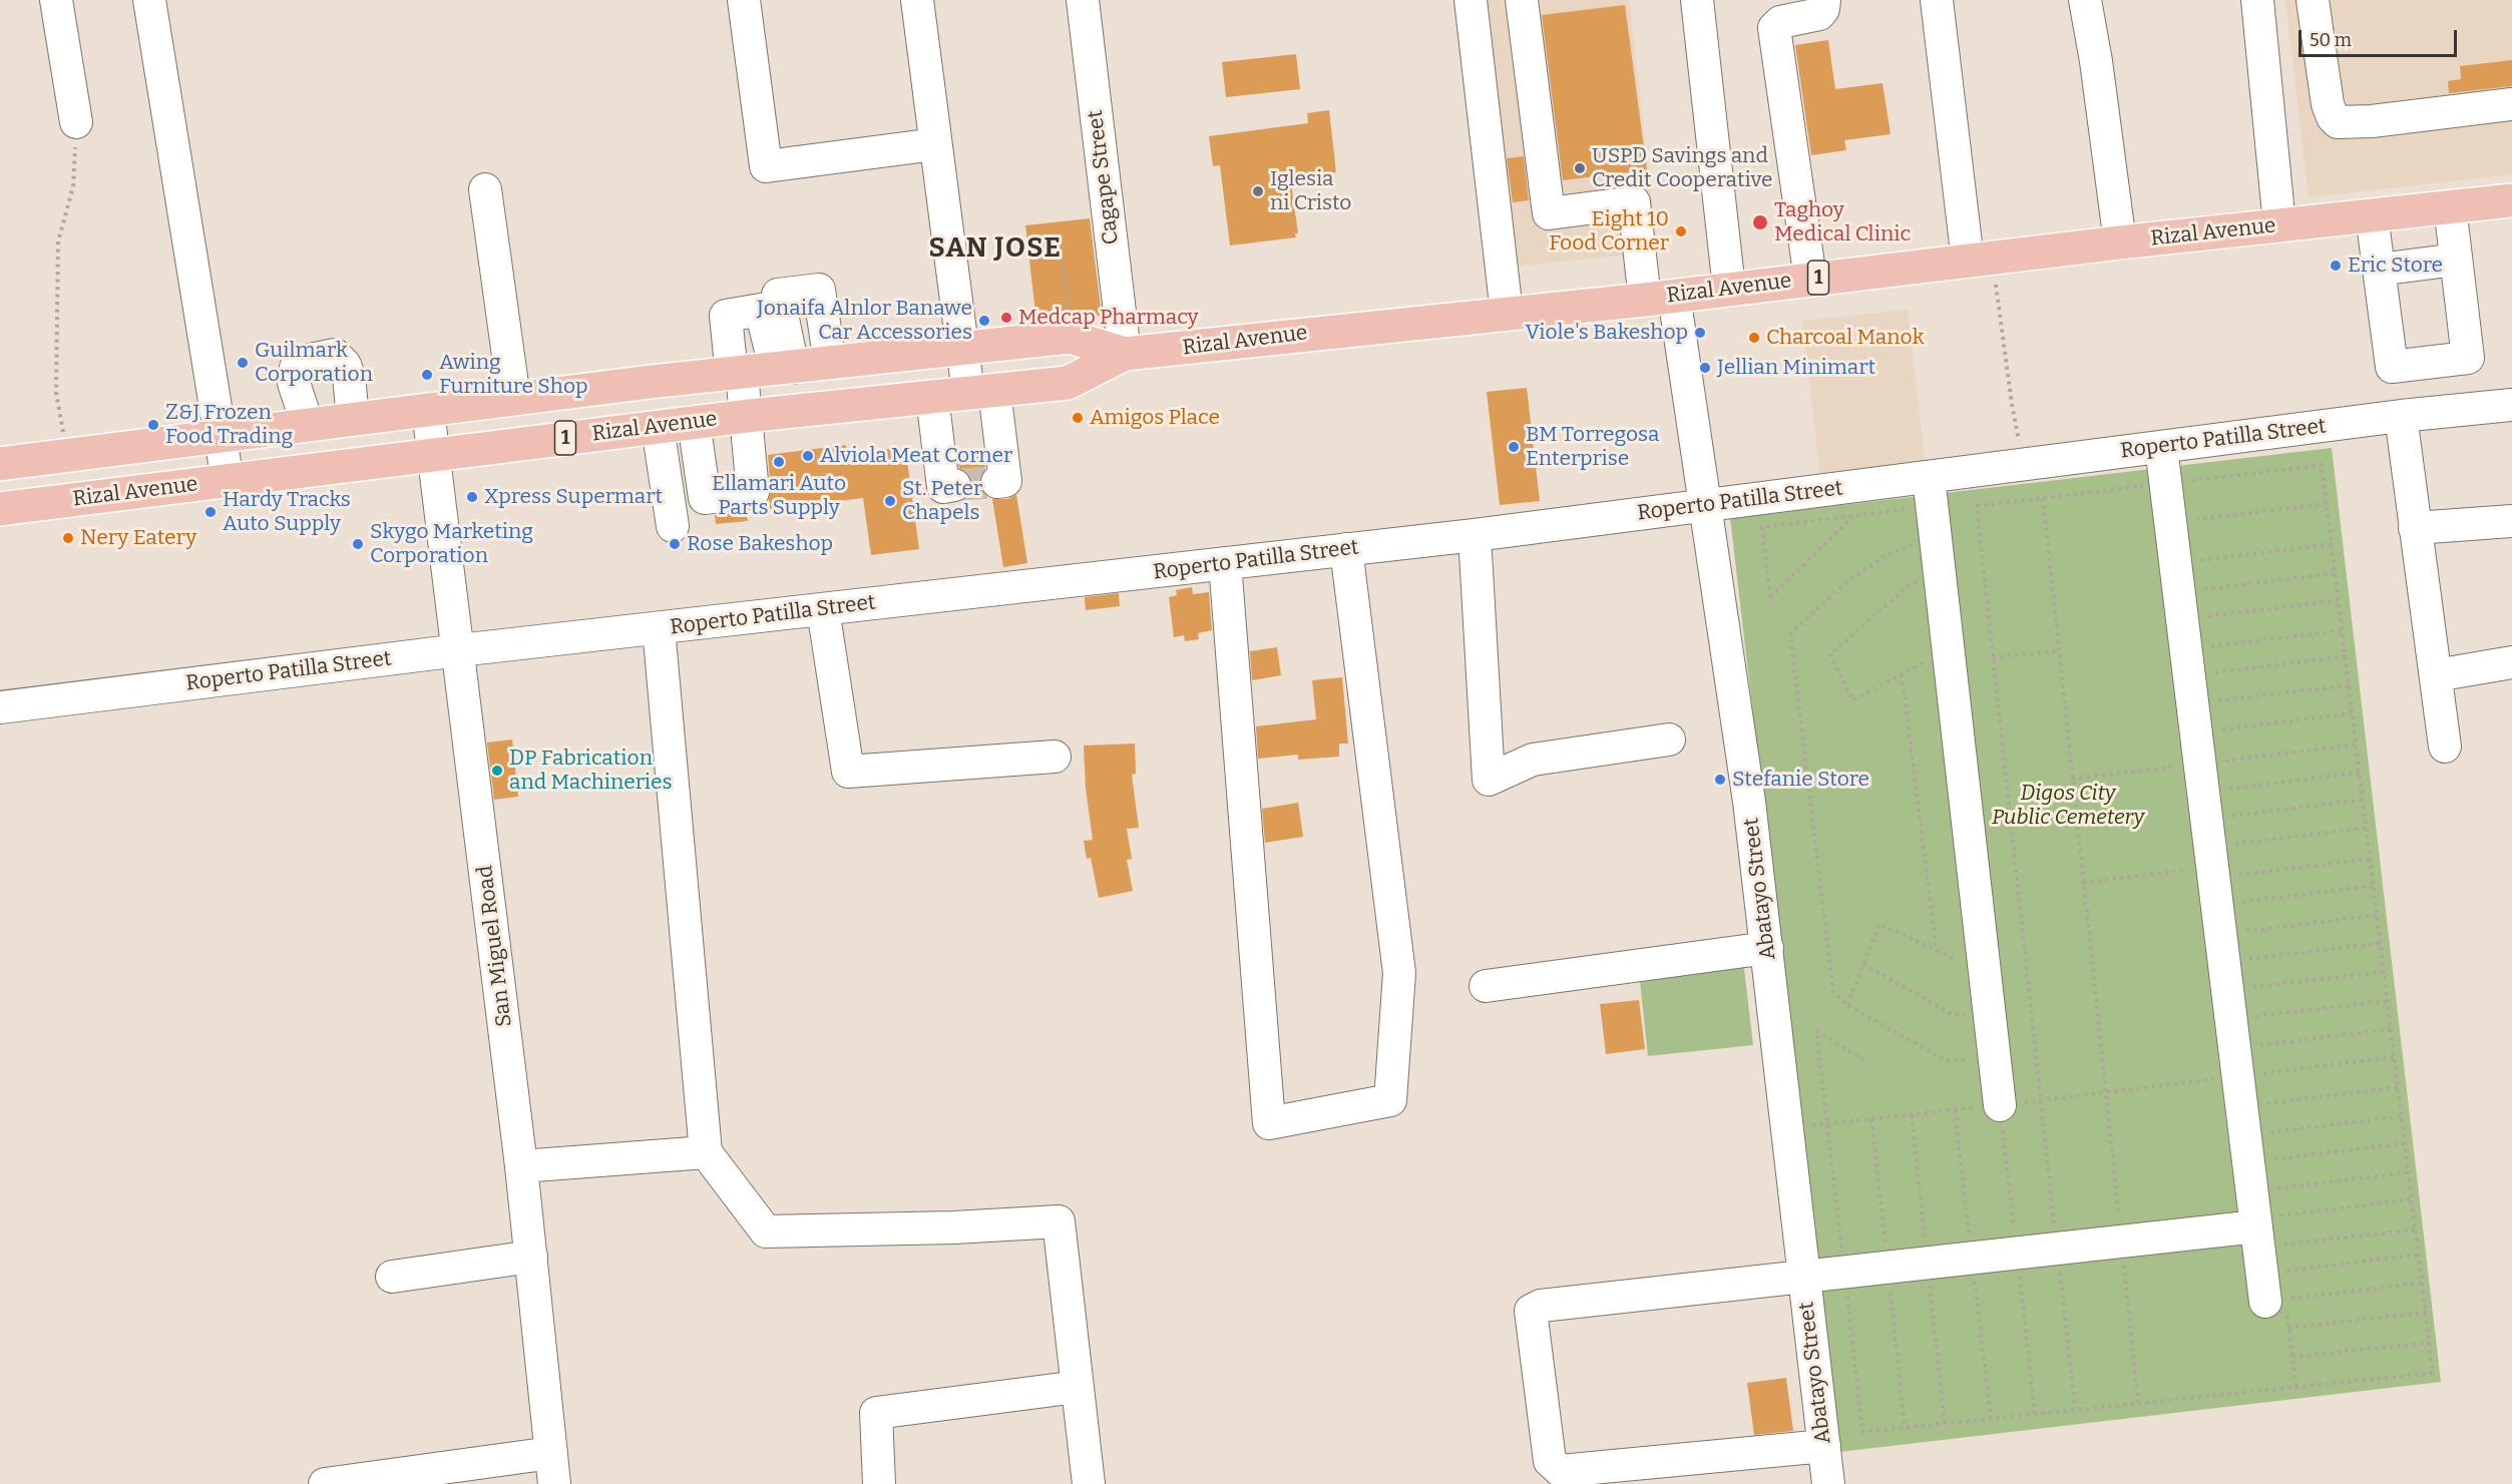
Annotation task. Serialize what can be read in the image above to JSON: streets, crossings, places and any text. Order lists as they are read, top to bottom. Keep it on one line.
{"streets":{"main road":["Rizal Avenue","1"],"street":["Cagape Street","Roperto Patilla Street","Abatayo Street","San Miguel Road"]},"crossings":[["Cagape Street","Rizal Avenue"],["Rizal Avenue","Abatayo Street"],["Rizal Avenue","San Miguel Road"],["Roperto Patilla Street","Abatayo Street"],["Roperto Patilla Street","San Miguel Road"]],"districts":["SAN JOSE"],"parks":["Digos City Public Cemetery"],"places":["USPD Savings and Credit Cooperative","Iglesia ni Cristo","Taghoy Medical Clinic","Eight 10 Food Corner","Eric Store","Medcap Pharmacy","Jonaifa Alnlor Banawe Car Accessories","Viole's Bakeshop","Charcoal Manok","Guilmark Corporation","Jellian Minimart","Awing Furniture Shop","Amigos Place","Z&J Frozen Food Trading","BM Torregosa Enterprise","Alviola Meat Corner","Ellamari Auto Parts Supply","Xpress Supermart","St. Peter Chapels","Hardy Tracks Auto Supply","Nery Eatery","Skygo Marketing Corporation","Rose Bakeshop","DP Fabrication and Machineries","Stefanie Store"],"scale_bar":"50 m"}
